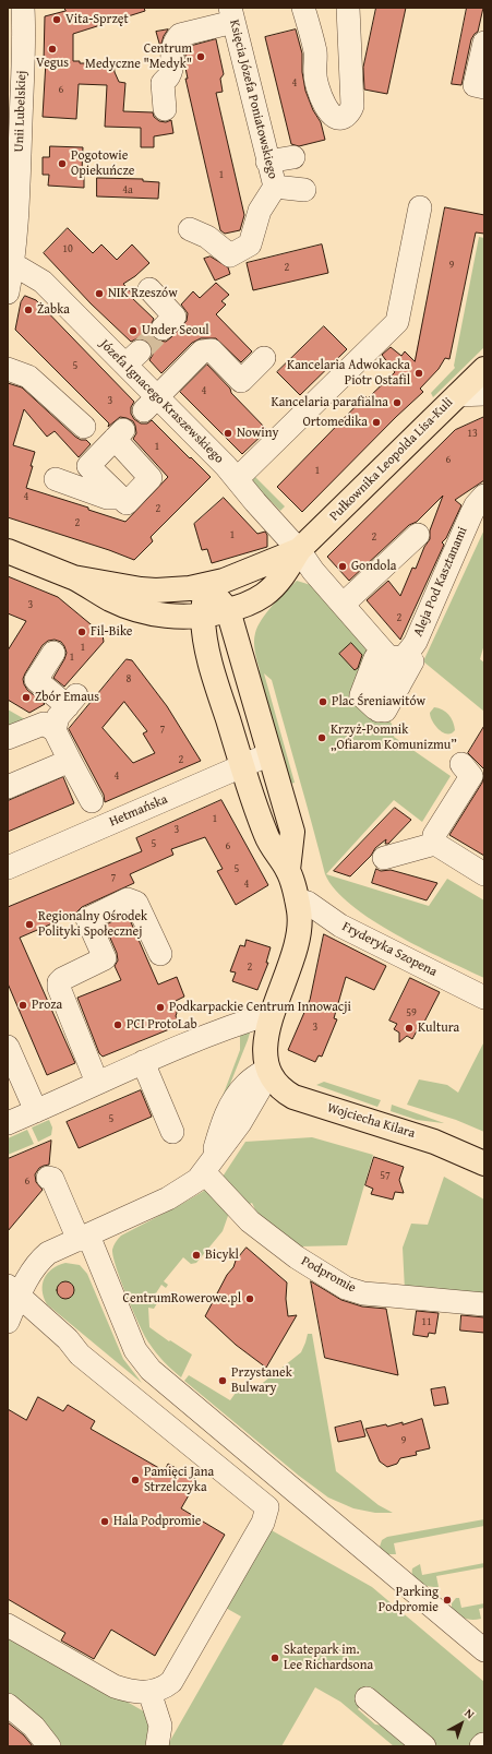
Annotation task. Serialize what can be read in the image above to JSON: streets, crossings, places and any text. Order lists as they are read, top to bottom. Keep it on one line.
{"streets":{"main road":["Pułkownika Leopolda Lisa-Kuli","Wojciecha Kilara"],"street":["Księcia Józefa Poniatowskiego","Unii Lubelskiej","Józefa Ignacego Kraszewskiego","Aleja Pod Kasztanami","Hetmańska","Fryderyka Szopena","Podpromie"]},"crossings":[["Unii Lubelskiej","Józefa Ignacego Kraszewskiego"],["Józefa Ignacego Kraszewskiego","Pułkownika Leopolda Lisa-Kuli"],["Józefa Ignacego Kraszewskiego","Aleja Pod Kasztanami"]],"places":["Vita-Sprzęt","Vegus","Centrum Medyczne \"Medyk\"","Pogotowie Opiekuńcze","NIK Rzeszów","Żabka","Under Seoul","Kancelaria Adwokacka Piotr Ostafil","Kancelaria parafialna","Ortomedika","Nowiny","Gondola","Fil-Bike","Zbór Emaus","Plac Śreniawitów","Krzyż-Pomnik „Ofiarom Komunizmu”","Regionalny Ośrodek Polityki Społecznej","Proza","Podkarpackie Centrum Innowacji","PCI ProtoLab","Kultura","Bicykl","CentrumRowerowe.pl","Przystanek Bulwary","Pamięci Jana Strzelczyka","Hala Podpromie","Parking Podpromie","Skatepark im. Lee Richardsona"],"house_numbers":["4","6","1","4a","10","9","2","5","4","3","13","1","6","1","4","2","2","1","2","3","2","1","1","8","7","2","4","1","3","5","6","5","7","4","2","59","3","5","57","6","11","9"],"north":"top right"}
